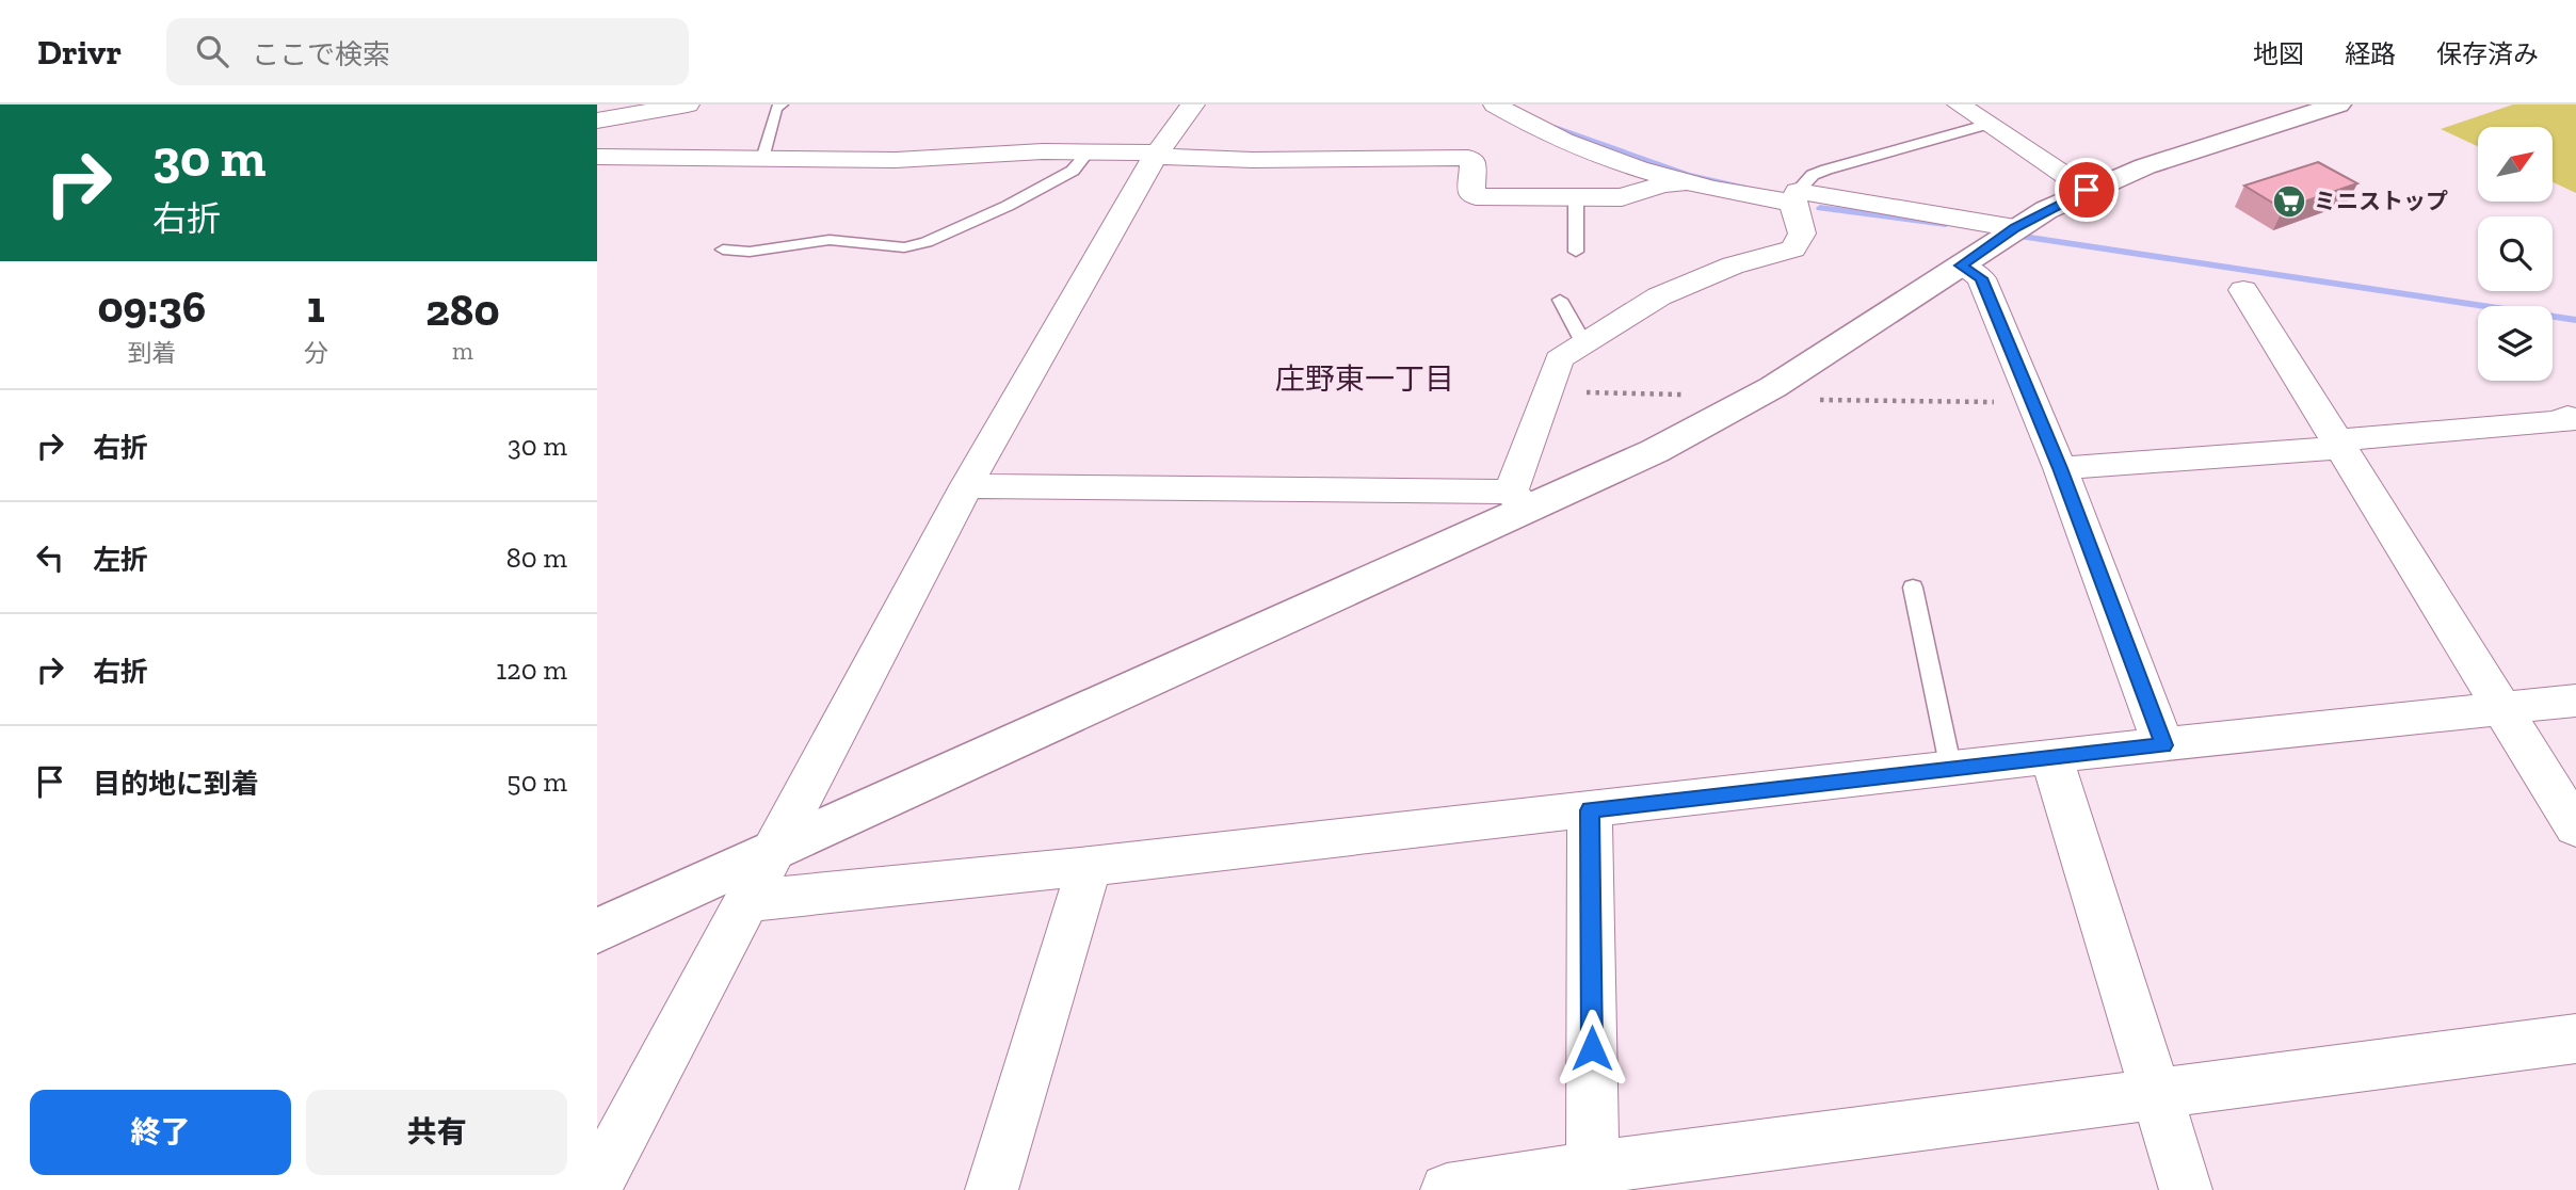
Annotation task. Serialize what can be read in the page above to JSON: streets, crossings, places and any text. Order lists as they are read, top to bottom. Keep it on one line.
{"districts":["庄野東一丁目"],"places":{"supermarket":["ミニストップ"]},"north":"top right","page":{"header":"Drivr","search":"ここで検索","nav":["地図","経路","保存済み"],"turn":["30 m","右折"],"eta":["09:36","到着","1","分","280","m"],"list":[{"name":"右折","value":"30 m"},{"name":"左折","value":"80 m"},{"name":"右折","value":"120 m"},{"name":"目的地に到着","value":"50 m"}],"buttons":["終了","共有"]}}
